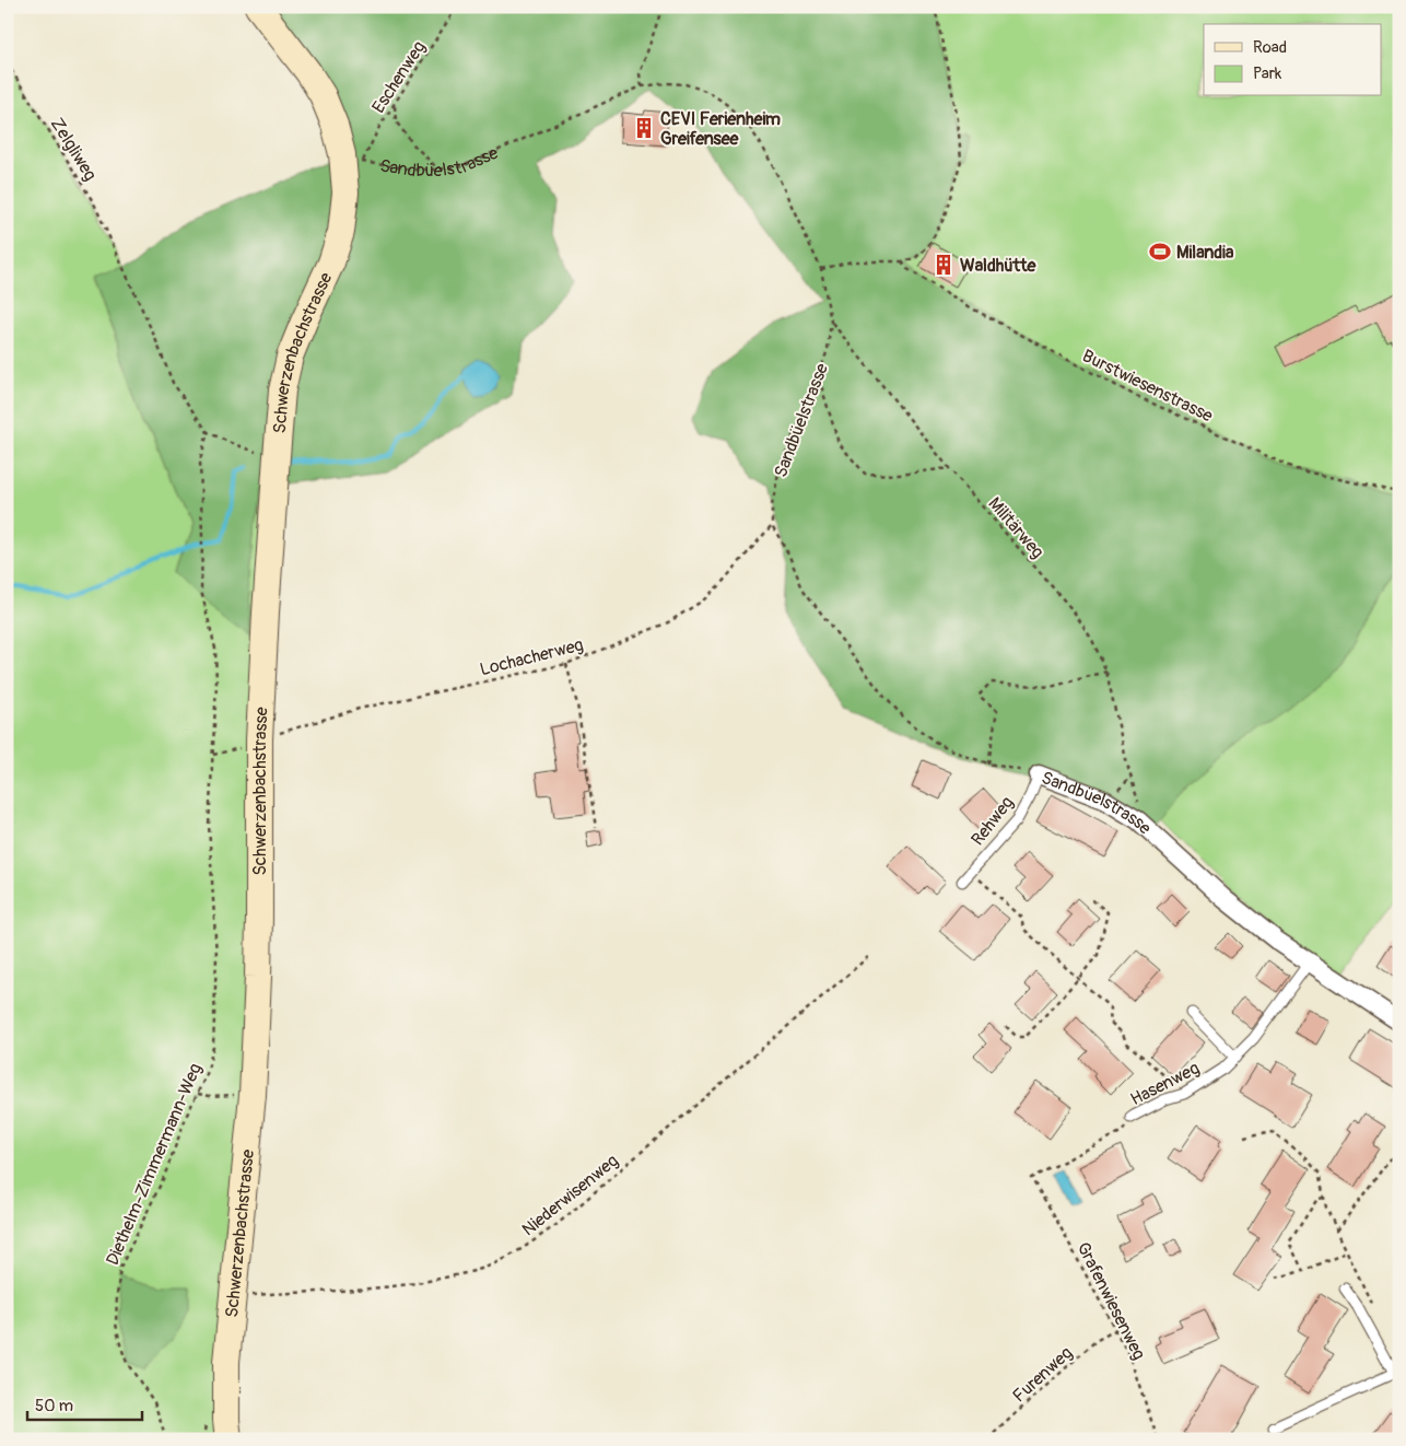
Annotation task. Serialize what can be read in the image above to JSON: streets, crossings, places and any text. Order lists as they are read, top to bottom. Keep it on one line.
{"streets":{"street":["Sandbüelstrasse","Schwerzenbachstrasse"],"lane":["Rehweg","Hasenweg"],"path":["Eschenweg","Zelgliweg","Burstwiesenstrasse","Militärweg","Lochacherweg","Diethelm-Zimmermann-Weg","Niederwisenweg","Grafenwiesenweg","Furenweg"]},"crossings":[["Eschenweg","Sandbüelstrasse"],["Eschenweg","Schwerzenbachstrasse"],["Zelgliweg","Diethelm-Zimmermann-Weg"],["Sandbüelstrasse","Schwerzenbachstrasse"],["Sandbüelstrasse","Militärweg"],["Sandbüelstrasse","Lochacherweg"],["Sandbüelstrasse","Rehweg"],["Sandbüelstrasse","Hasenweg"],["Schwerzenbachstrasse","Lochacherweg"],["Schwerzenbachstrasse","Niederwisenweg"],["Lochacherweg","Diethelm-Zimmermann-Weg"],["Hasenweg","Grafenwiesenweg"],["Grafenwiesenweg","Furenweg"]],"places":{"building":["CEVI Ferienheim Greifensee","Waldhütte"],"sports":["Milandia"]},"legend":["Road","Park"],"scale_bar":"50 m"}
